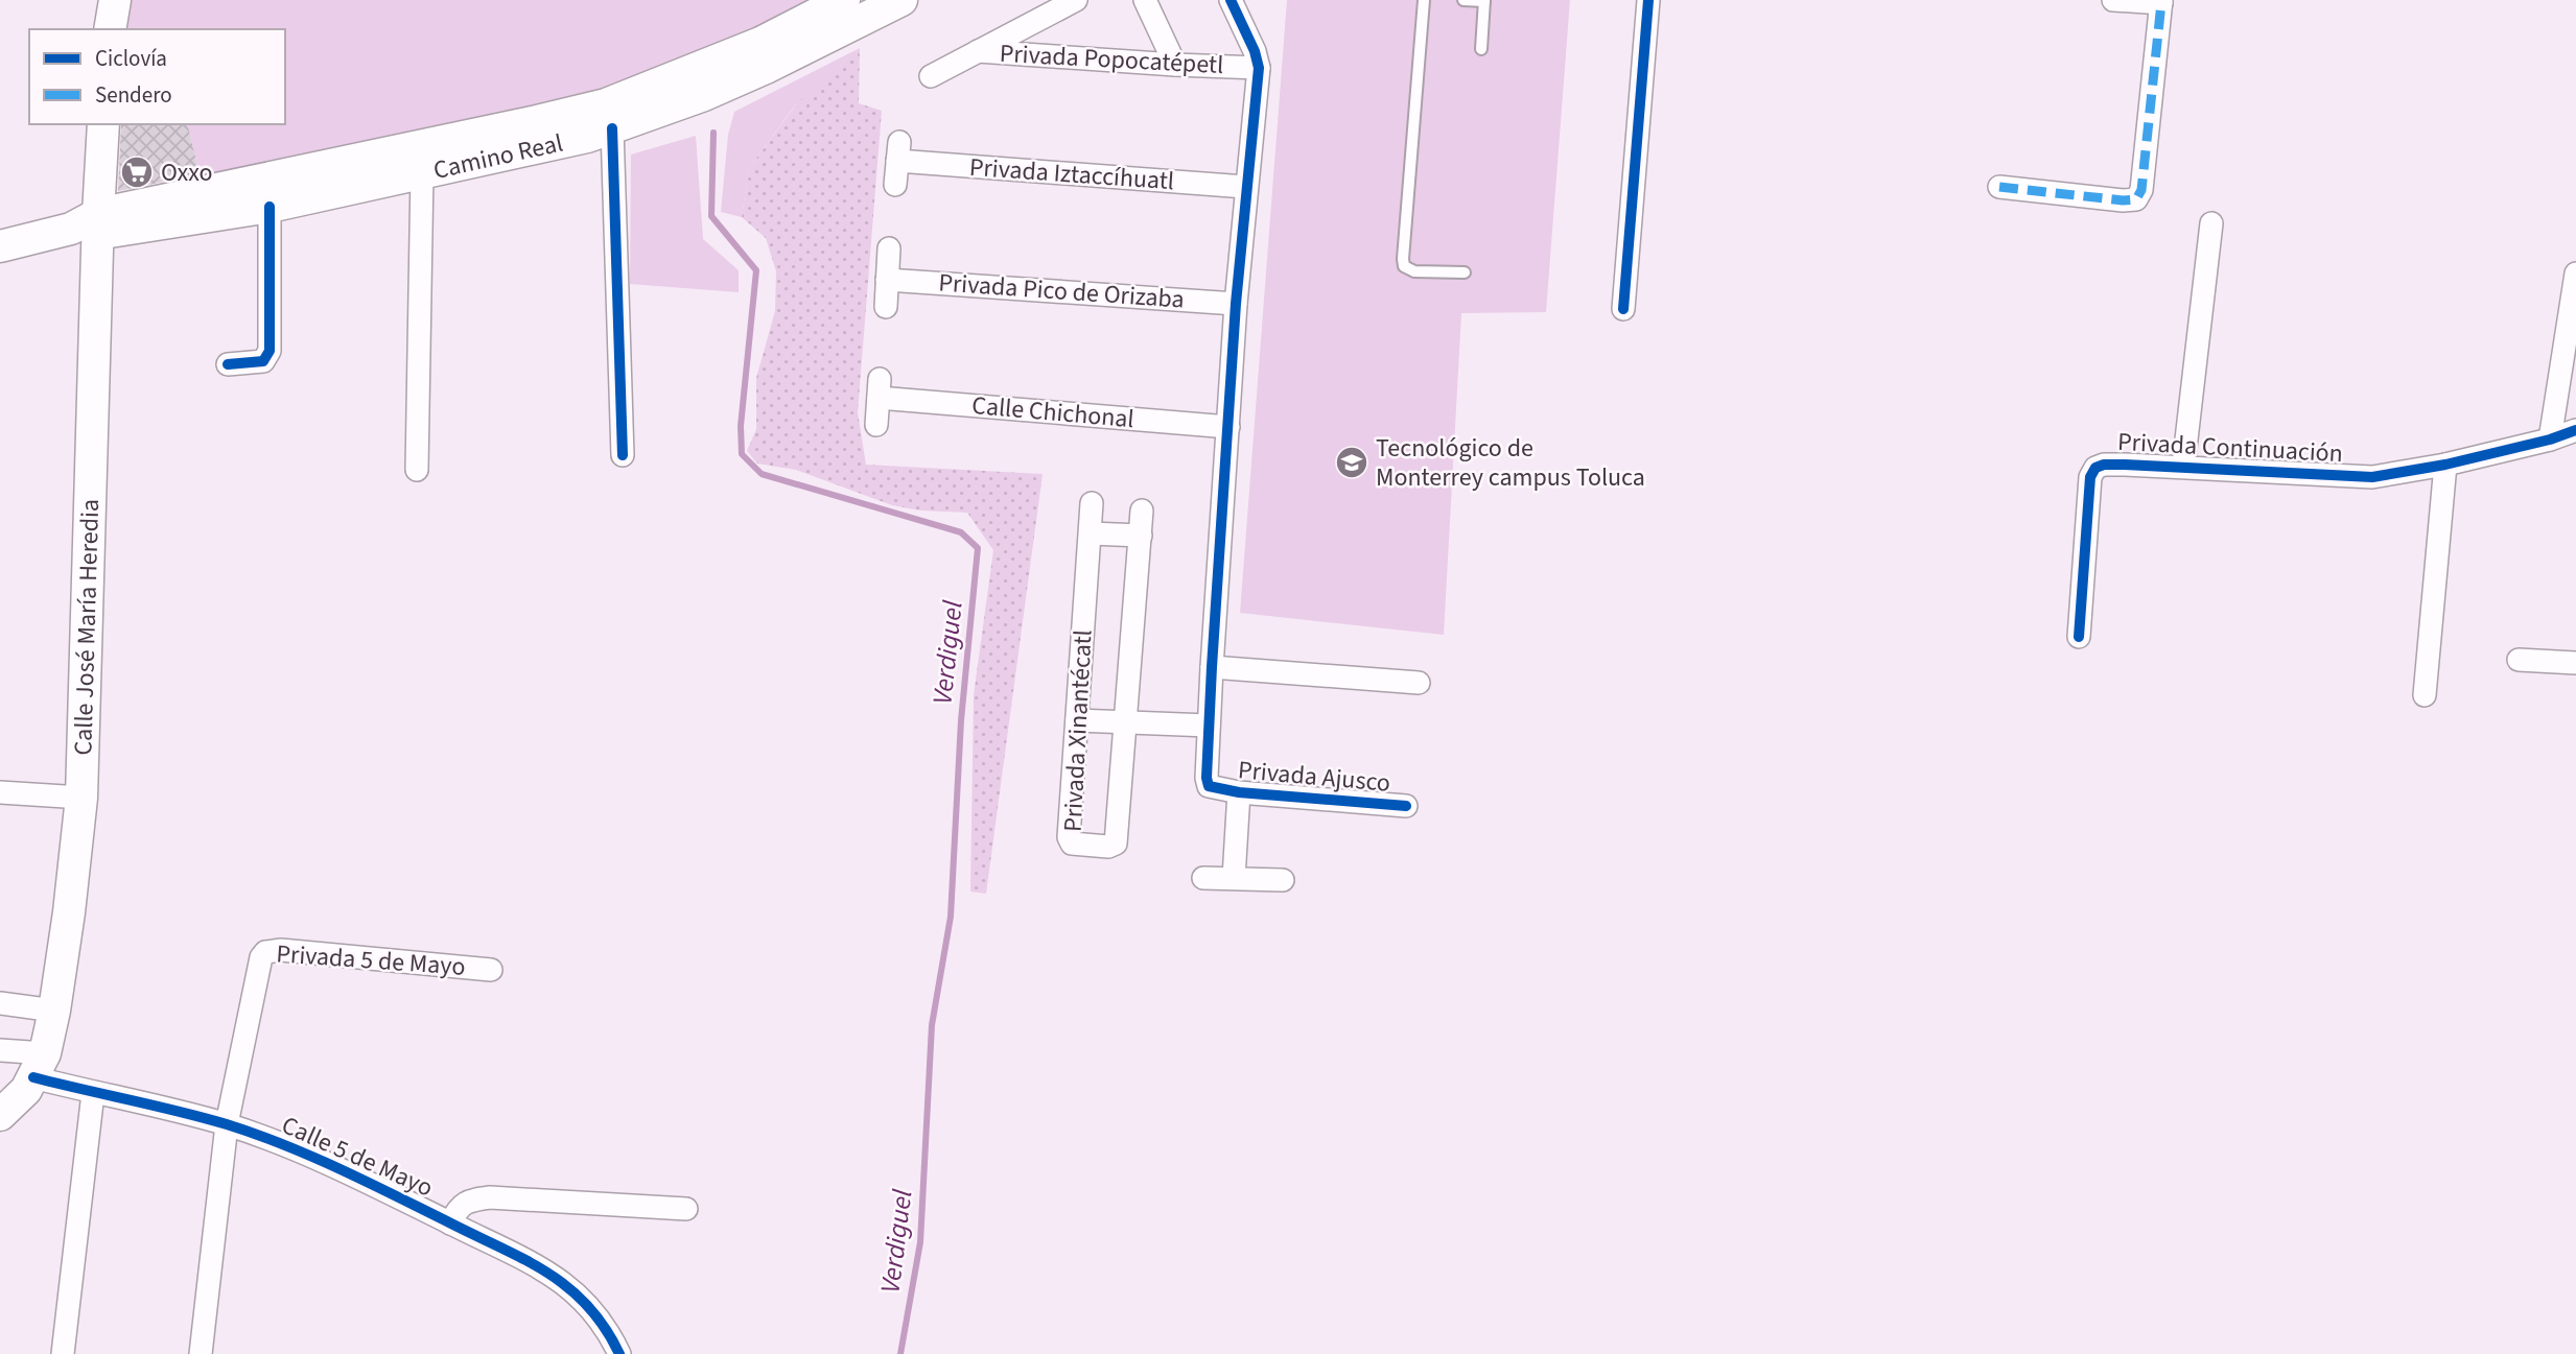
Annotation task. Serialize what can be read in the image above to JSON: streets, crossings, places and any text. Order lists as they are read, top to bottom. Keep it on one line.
{"streets":{"main road":["Camino Real","Calle José María Heredia"],"street":["Privada Popocatépetl","Privada Iztaccíhuatl","Privada Pico de Orizaba","Calle Chichonal","Privada Continuación","Privada Xinantécatl","Privada Ajusco","Privada 5 de Mayo","Calle 5 de Mayo"]},"crossings":[["Privada Popocatépetl","Privada Ajusco"],["Camino Real","Calle José María Heredia"],["Privada Iztaccíhuatl","Privada Ajusco"],["Privada Pico de Orizaba","Privada Ajusco"],["Calle Chichonal","Privada Ajusco"],["Calle José María Heredia","Calle 5 de Mayo"],["Privada 5 de Mayo","Calle 5 de Mayo"]],"water":["Verdiguel"],"places":{"supermarket":["Oxxo"],"school or university":["Tecnológico de Monterrey campus Toluca"]},"legend":["Ciclovía","Sendero"]}
